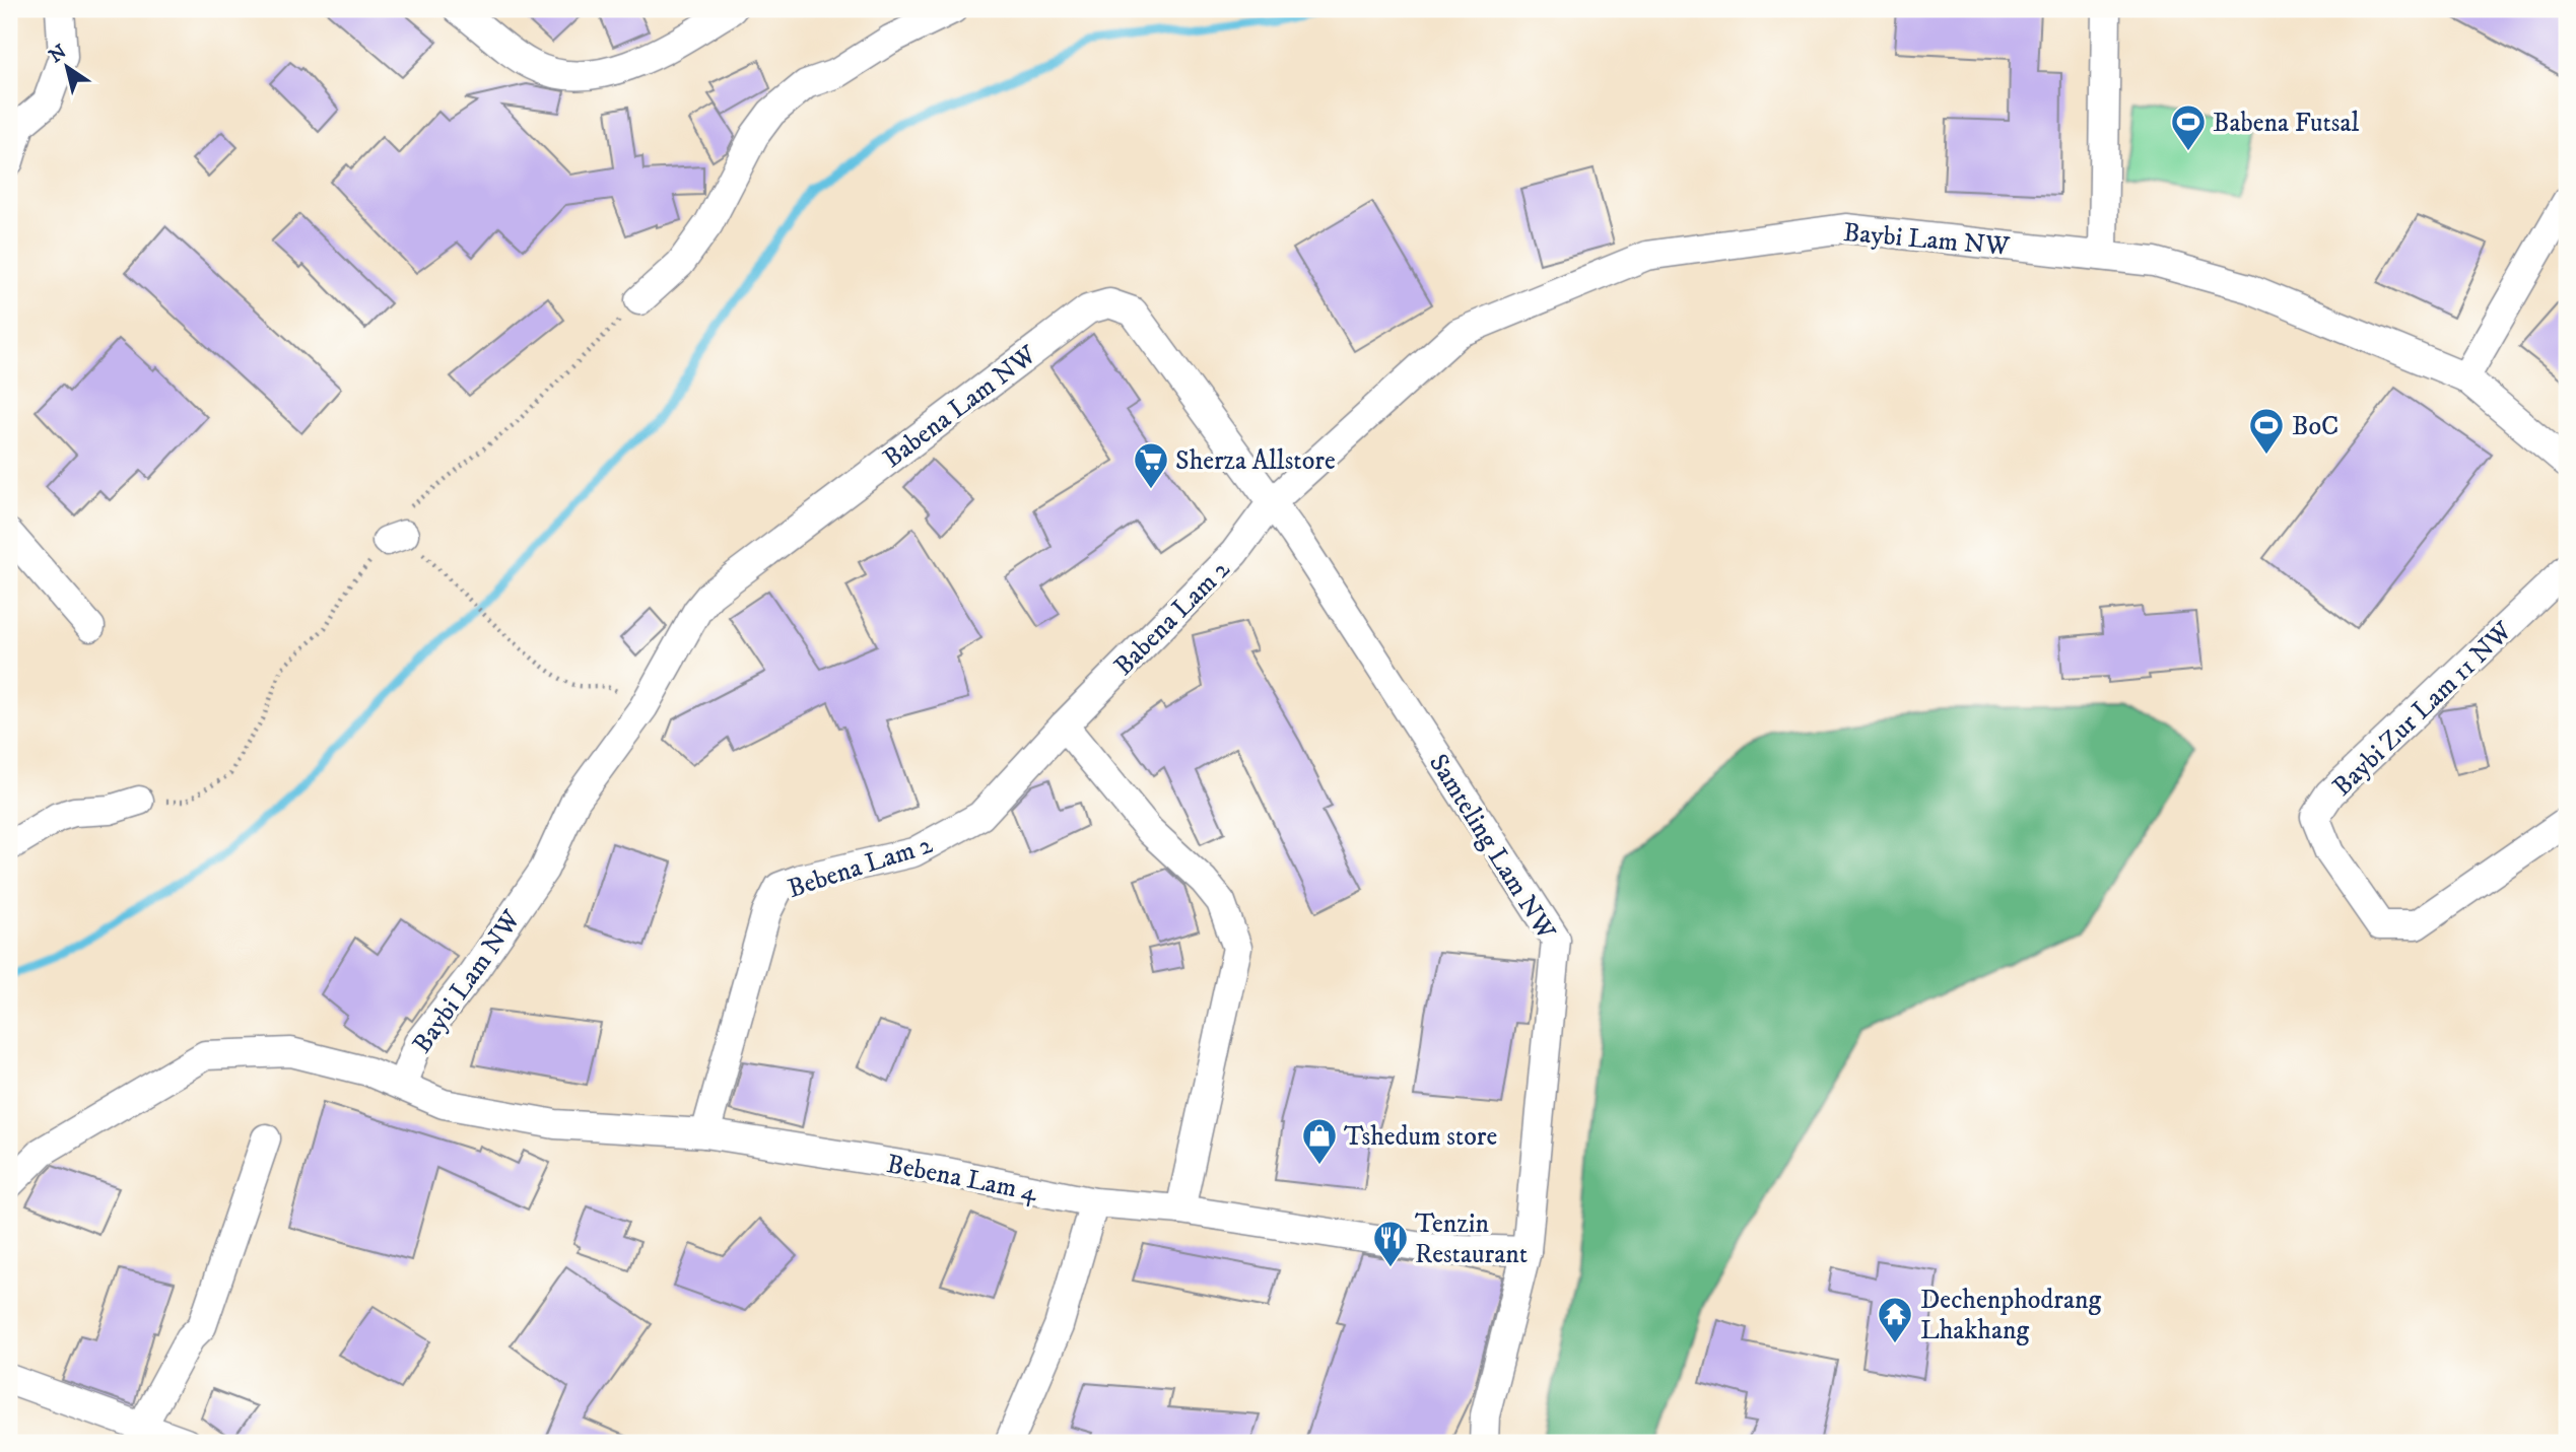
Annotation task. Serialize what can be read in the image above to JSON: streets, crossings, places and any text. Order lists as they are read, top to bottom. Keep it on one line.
{"streets":{"street":["Baybi Lam NW","Babena Lam NW","Babena Lam 2","Baybi Zur Lam 11 NW","Samteling Lam NW","Bebena Lam 2","Bebena Lam 4"]},"crossings":[["Baybi Lam NW","Babena Lam NW"],["Baybi Lam NW","Babena Lam 2"],["Baybi Lam NW","Samteling Lam NW"],["Baybi Lam NW","Bebena Lam 4"],["Babena Lam NW","Babena Lam 2"],["Babena Lam NW","Samteling Lam NW"],["Babena Lam 2","Samteling Lam NW"],["Babena Lam 2","Bebena Lam 2"],["Samteling Lam NW","Bebena Lam 4"],["Bebena Lam 2","Bebena Lam 4"]],"places":{"sports":["Babena Futsal","BoC"],"supermarket":["Sherza Allstore"],"shop":["Tshedum store"],"restaurant":["Tenzin Restaurant"],"temple":["Dechenphodrang Lhakhang"]},"north":"top left"}
